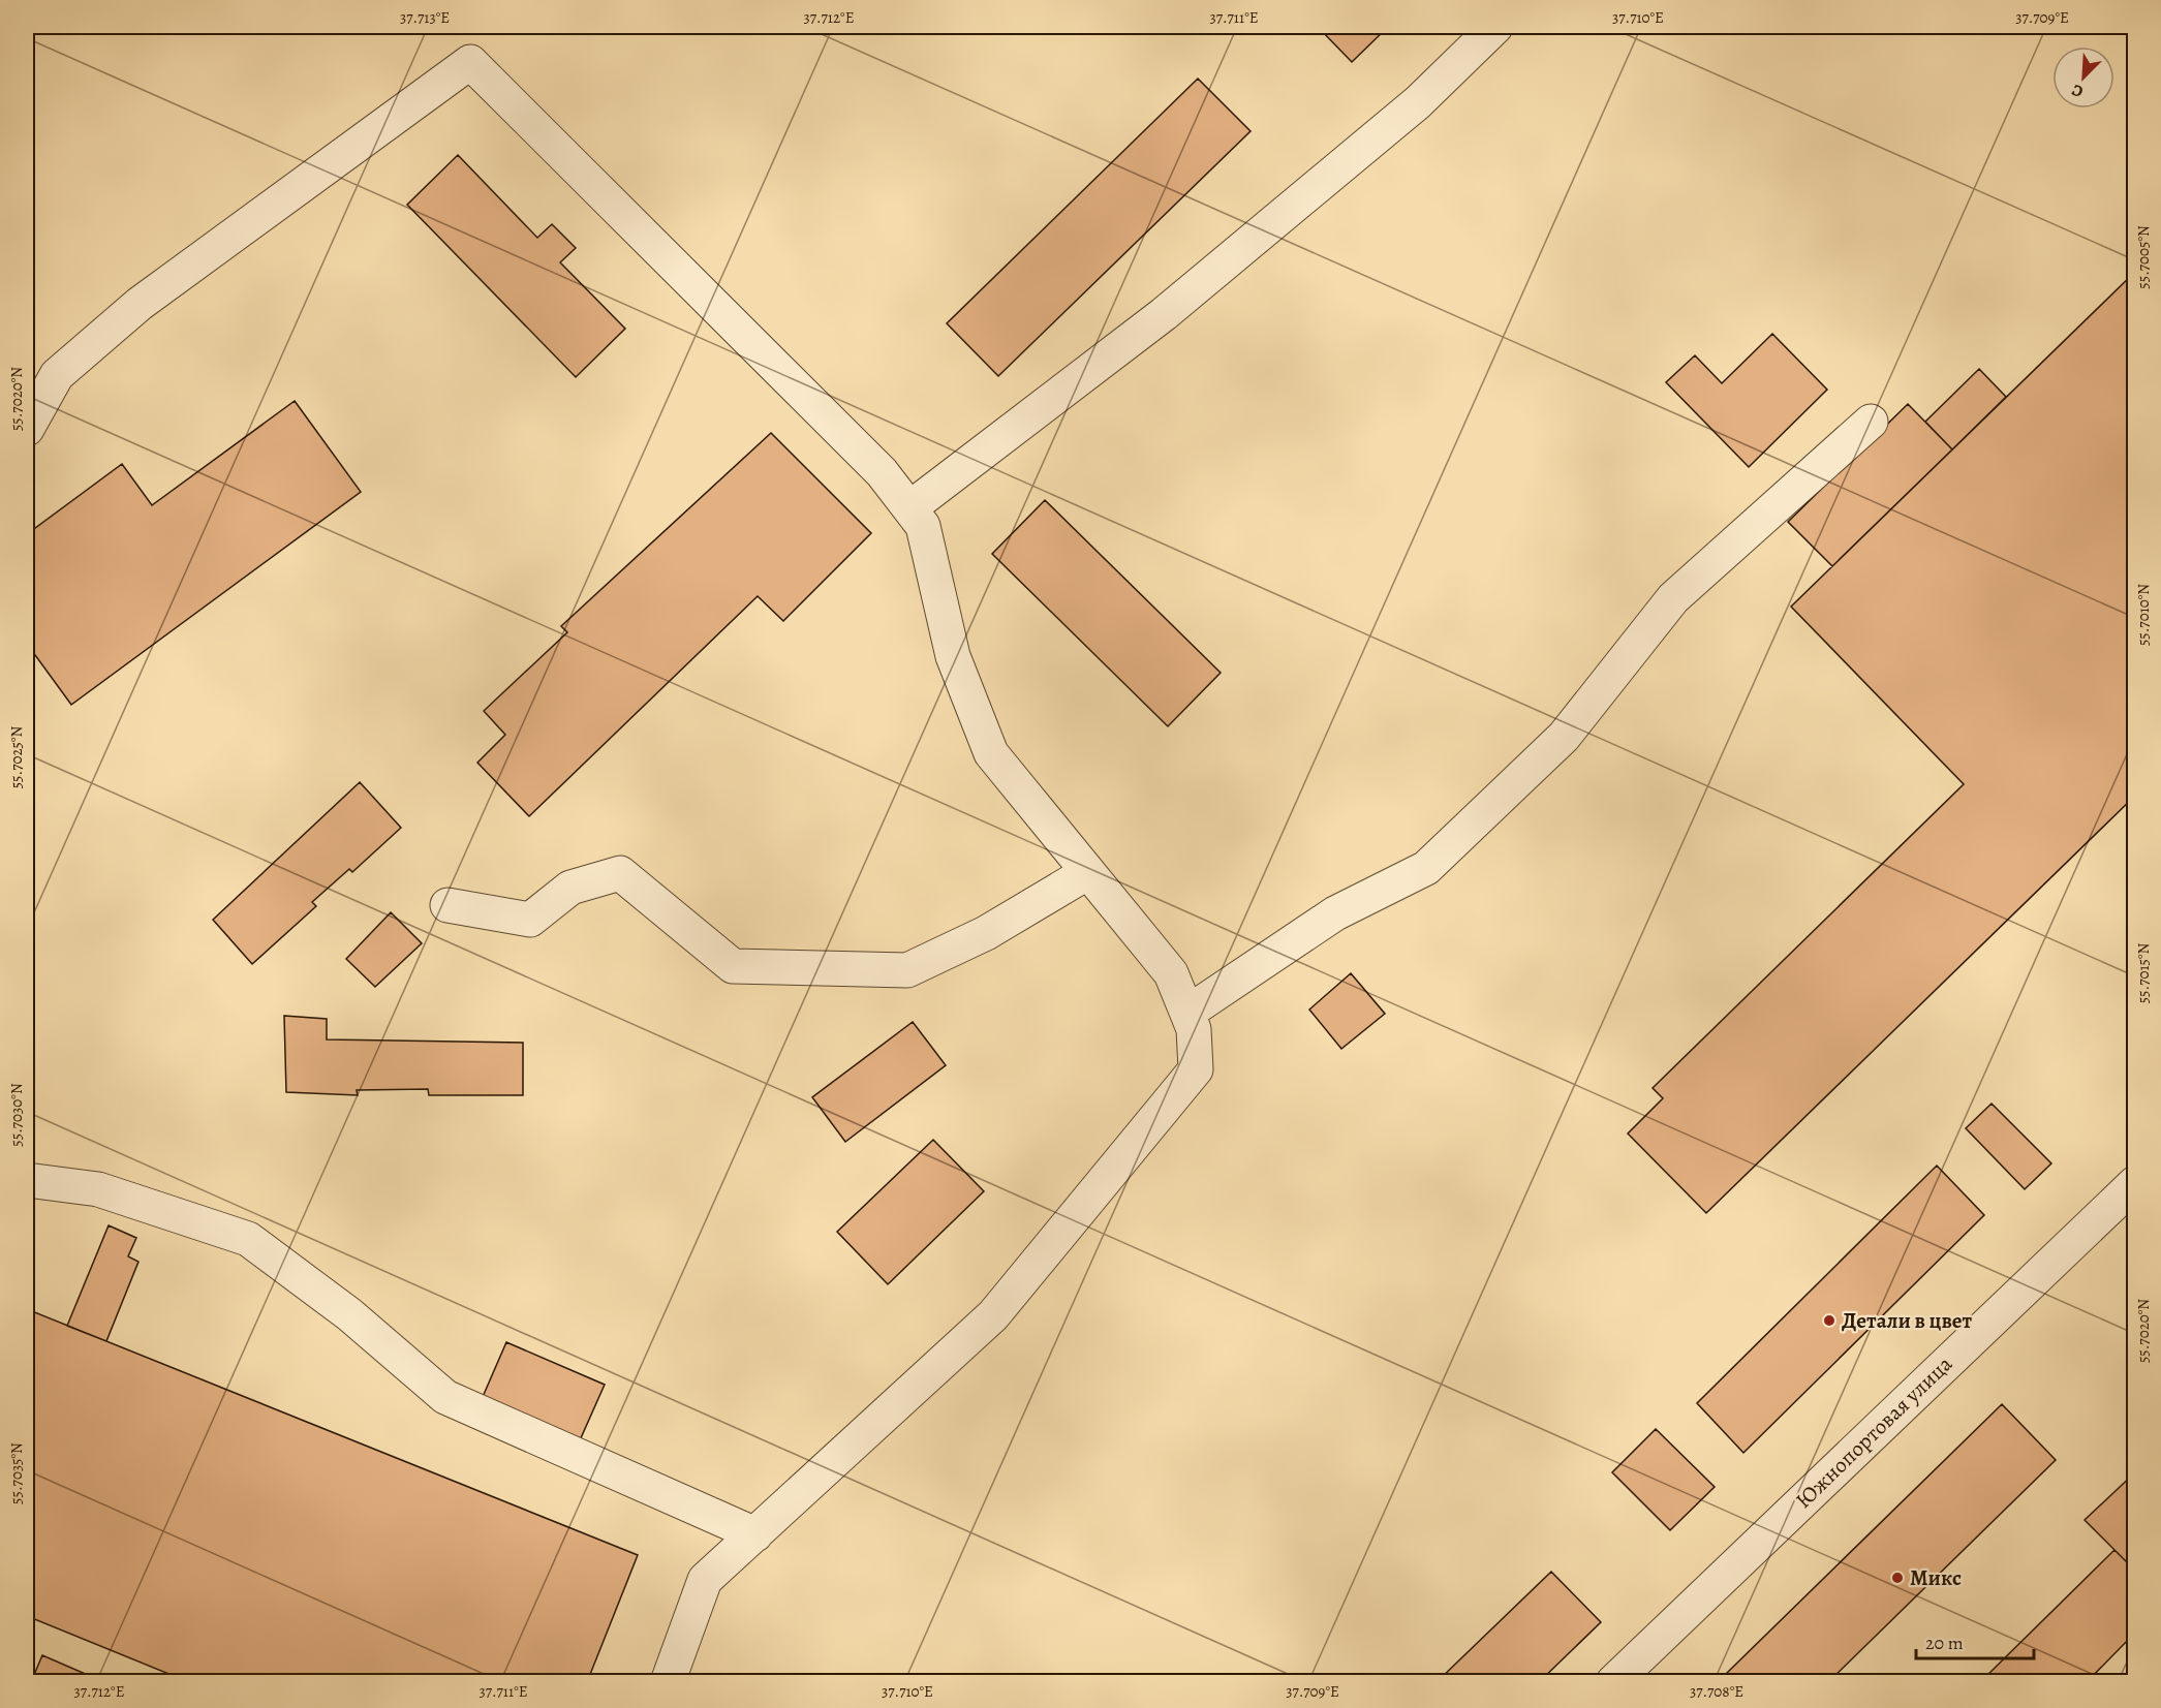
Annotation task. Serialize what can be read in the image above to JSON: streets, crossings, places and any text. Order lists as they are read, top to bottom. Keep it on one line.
{"streets":{"street":["Южнопортовая улица"]},"places":["Детали в цвет","Микс"],"scale_bar":"20 m","north":"bottom left","coordinates":["37.713°E","37.712°E","37.711°E","37.710°E","37.709°E","55.7005°N","55.7020°N","55.7010°N","55.7025°N","55.7015°N","55.7030°N","55.7035°N","37.708°E"]}
